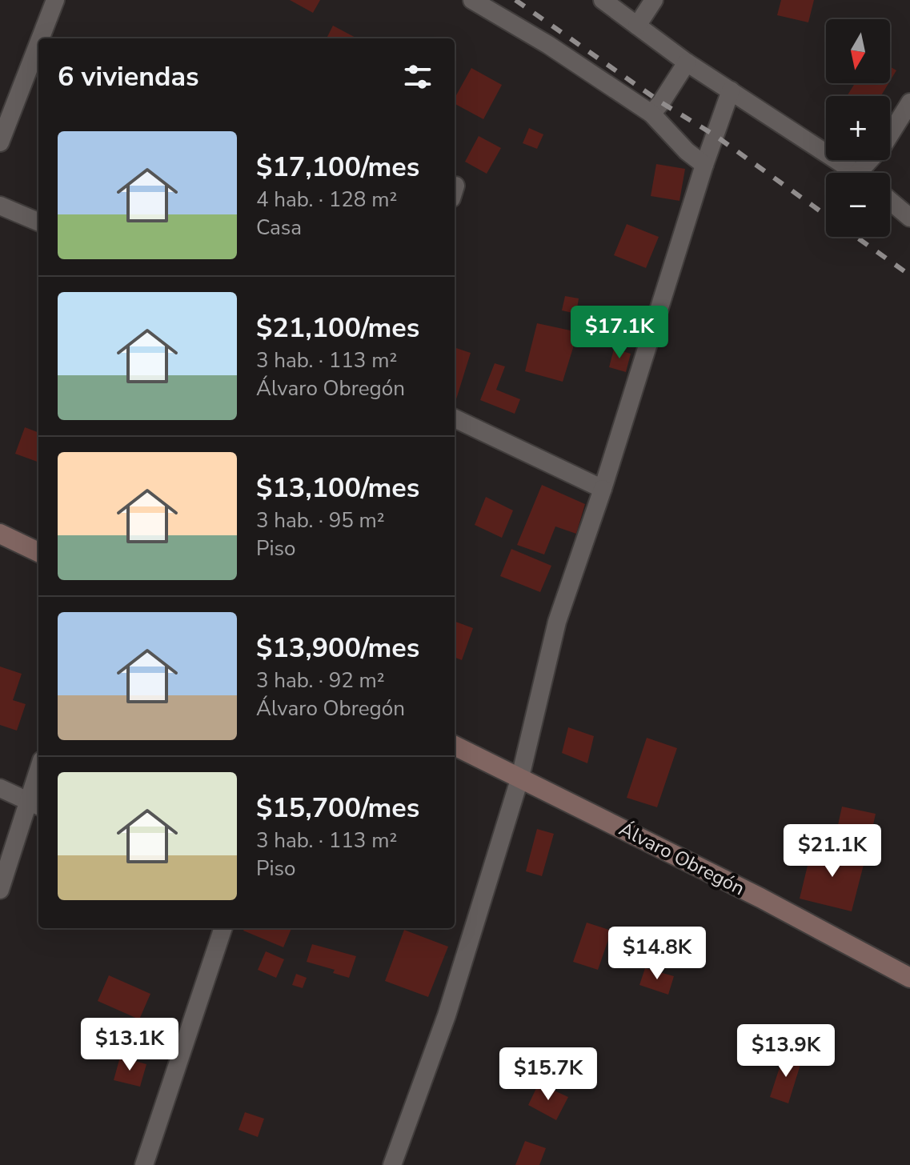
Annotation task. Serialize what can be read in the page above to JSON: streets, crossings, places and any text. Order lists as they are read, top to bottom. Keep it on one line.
{"streets":{"street":["Álvaro Obregón"]},"north":"bottom","page":{"map_buttons":["+","−"],"heading":"6 viviendas","list":[{"name":"$17,100/mes","note":"4 hab. · 128 m² · Casa"},{"name":"$21,100/mes","note":"3 hab. · 113 m² · Álvaro Obregón"},{"name":"$13,100/mes","note":"3 hab. · 95 m² · Piso"},{"name":"$13,900/mes","note":"3 hab. · 92 m² · Álvaro Obregón"},{"name":"$15,700/mes","note":"3 hab. · 113 m² · Piso"}],"price":["$17.1K","$21.1K","$14.8K","$13.1K","$13.9K","$15.7K"]}}
